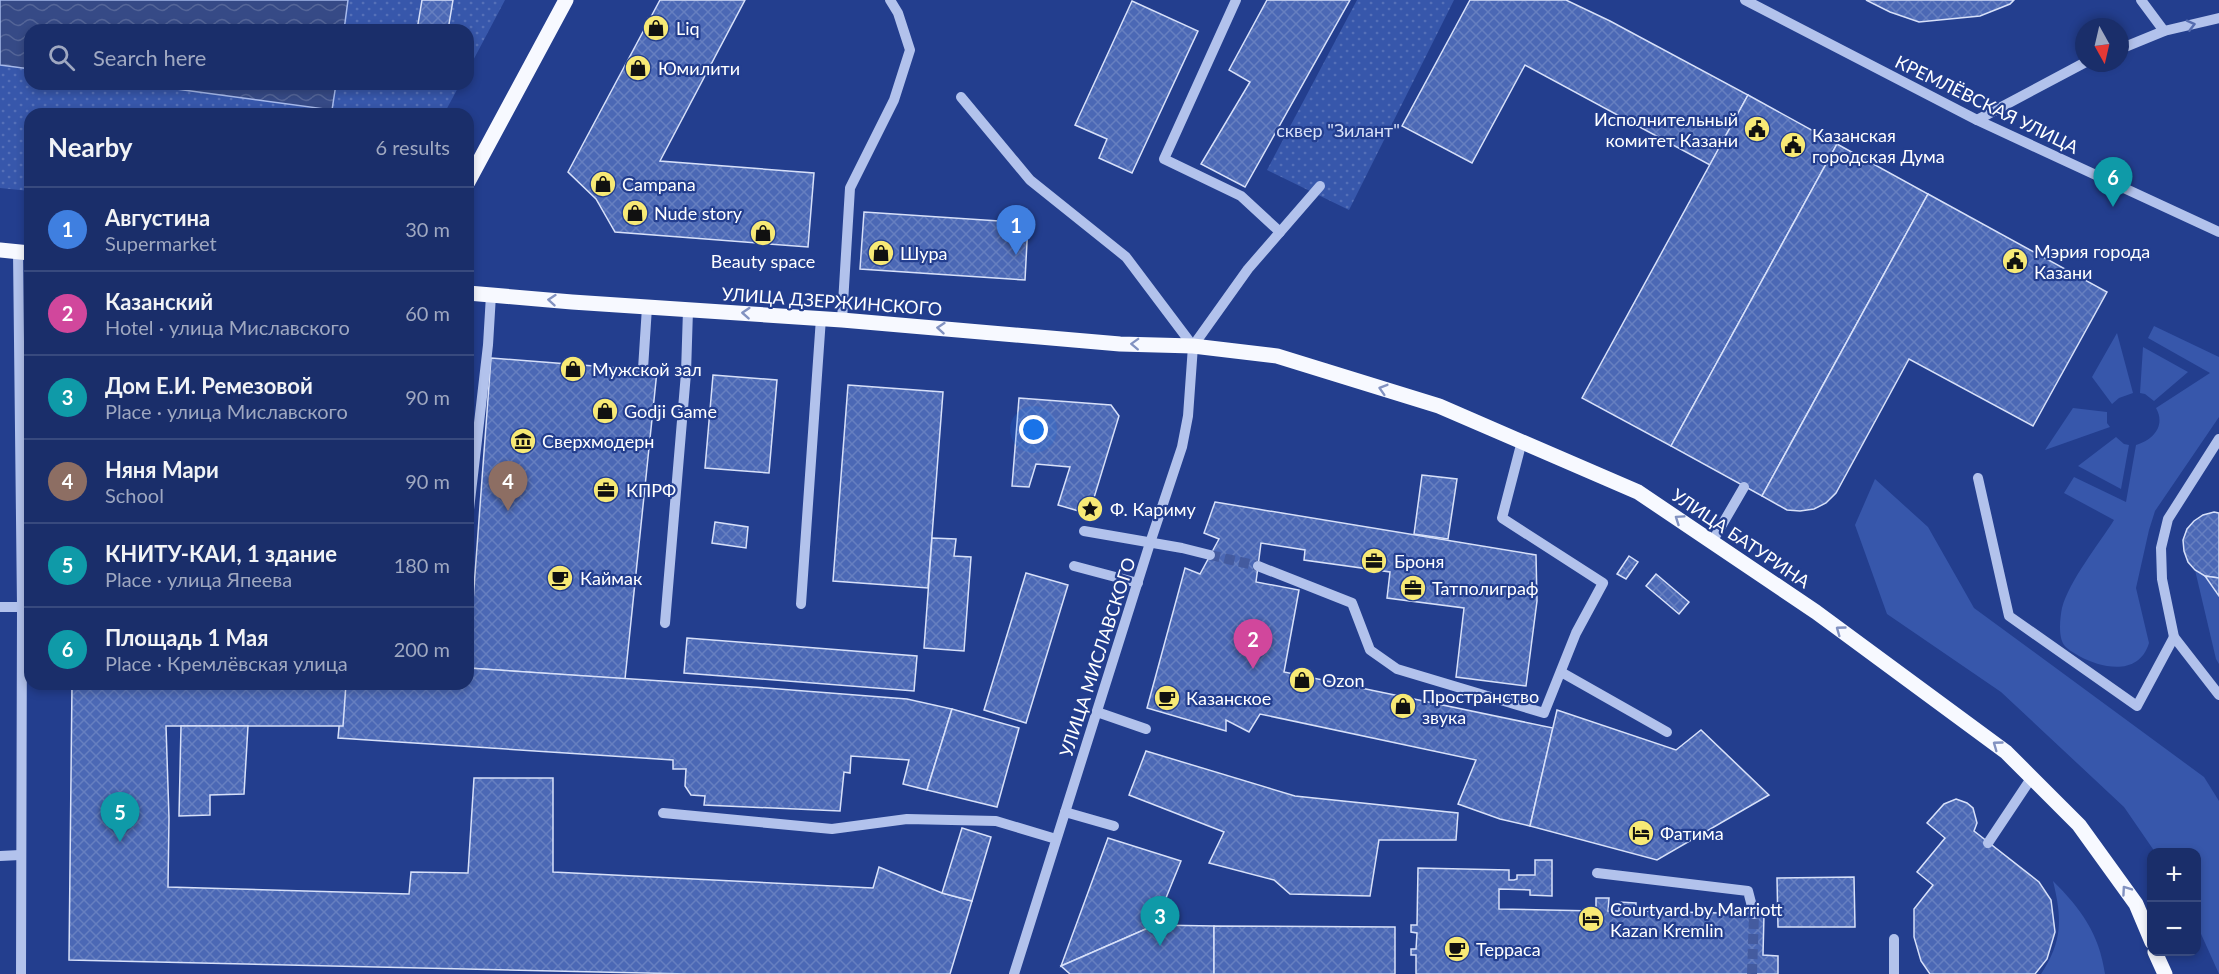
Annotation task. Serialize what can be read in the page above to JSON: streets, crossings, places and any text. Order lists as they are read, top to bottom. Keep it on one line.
{"streets":{"main road":["УЛИЦА ДЗЕРЖИНСКОГО","УЛИЦА БАТУРИНА"],"street":["КРЕМЛЁВСКАЯ УЛИЦА","УЛИЦА МИСЛАВСКОГО"]},"crossings":[["УЛИЦА ДЗЕРЖИНСКОГО","УЛИЦА БАТУРИНА"],["УЛИЦА ДЗЕРЖИНСКОГО","УЛИЦА МИСЛАВСКОГО"],["УЛИЦА БАТУРИНА","УЛИЦА МИСЛАВСКОГО"]],"one_way":["УЛИЦА ДЗЕРЖИНСКОГО","УЛИЦА БАТУРИНА"],"parks":["сквер \"Зилант\""],"places":{"shop":["Liq","Юмилити","Campana","Nude story","Beauty space","Шура","Мужской зал","Godji Game","Ozon","Пространство звука"],"public building":["Исполнительный комитет Казани","Казанская городская Дума","Мэрия города Казани"],"museum":["Сверхмодерн"],"office":["КПРФ","Броня","Татполиграф"],"place":["Ф. Кариму"],"cafe":["Каймак","Казанское","Терраса"],"hotel":["Фатима","Courtyard by Marriott Kazan Kremlin"]},"north":"bottom","page":{"search":"Search here","heading":["Nearby","6 results"],"pins":["6","1","4","2","5","3"],"list":[{"mark":"1","name":"Августина","note":"Supermarket","value":"30 m"},{"mark":"2","name":"Казанский","note":"Hotel · улица Миславского","value":"60 m"},{"mark":"3","name":"Дом Е.И. Ремезовой","note":"Place · улица Миславского","value":"90 m"},{"mark":"4","name":"Няня Мари","note":"School","value":"90 m"},{"mark":"5","name":"КНИТУ-КАИ, 1 здание","note":"Place · улица Япеева","value":"180 m"},{"mark":"6","name":"Площадь 1 Мая","note":"Place · Кремлёвская улица","value":"200 m"}],"map_buttons":["+","−"]}}
